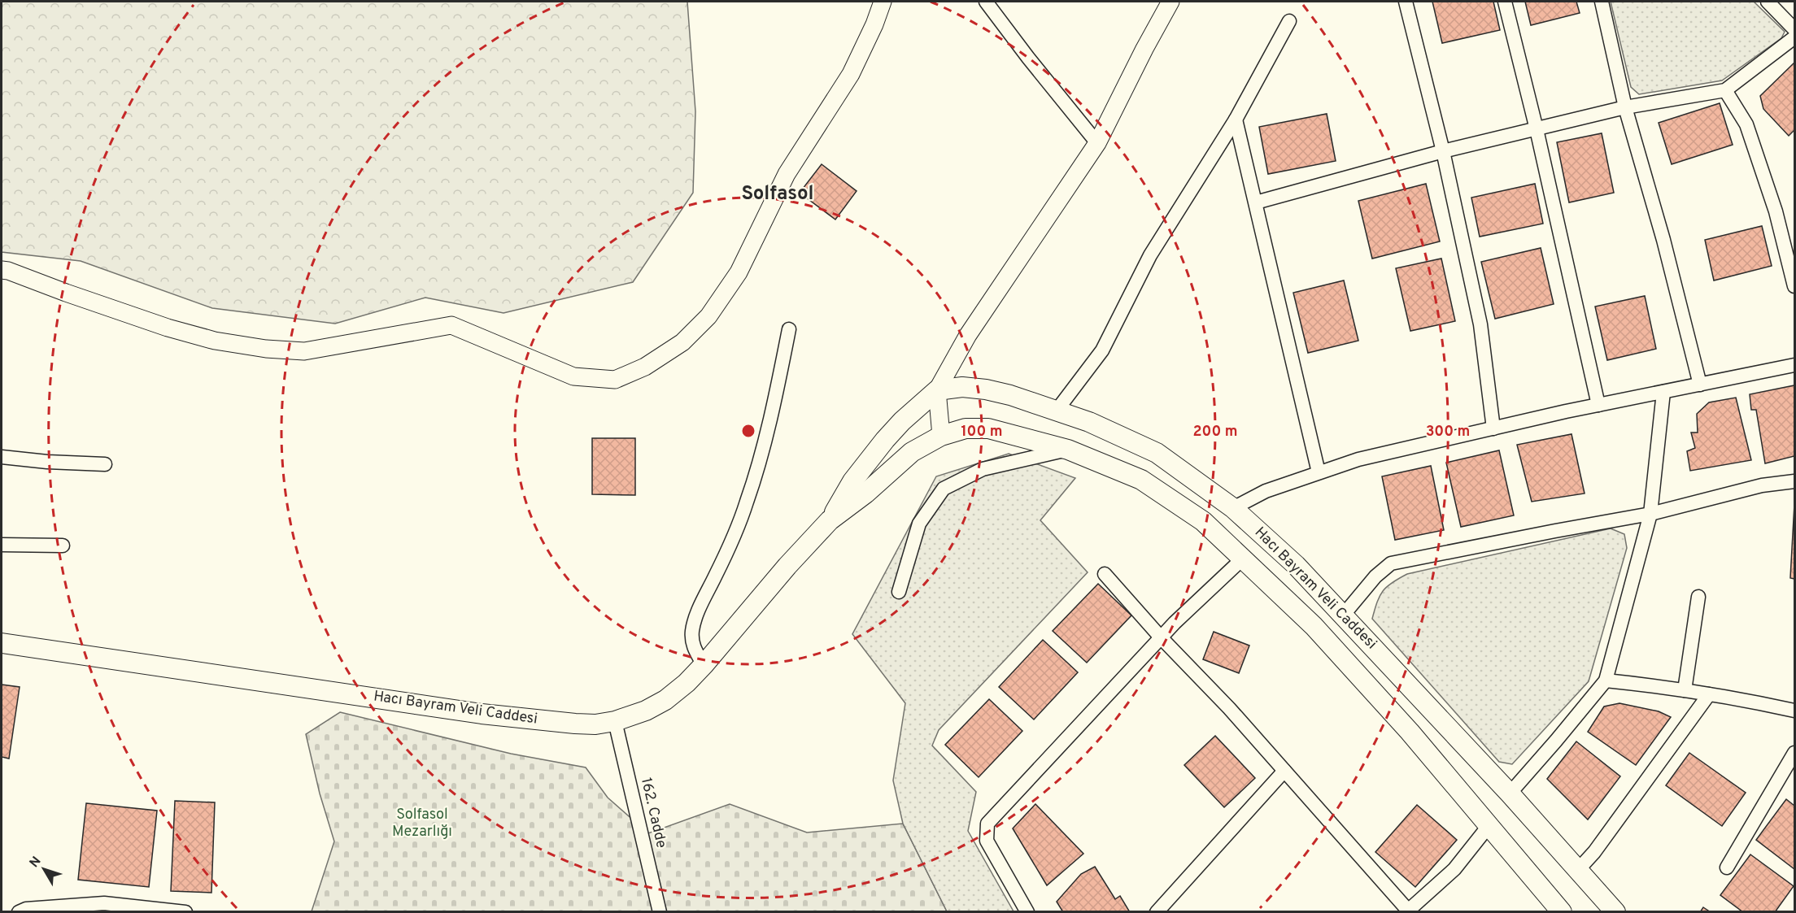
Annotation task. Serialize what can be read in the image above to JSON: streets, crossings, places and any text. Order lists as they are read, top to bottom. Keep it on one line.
{"streets":{"main road":["Hacı Bayram Veli Caddesi"],"street":["162. Cadde"]},"crossings":[["Hacı Bayram Veli Caddesi","162. Cadde"]],"districts":["Solfasol"],"parks":["Solfasol Mezarlığı"],"north":"top left","rings":["100 m","200 m","300 m"]}
